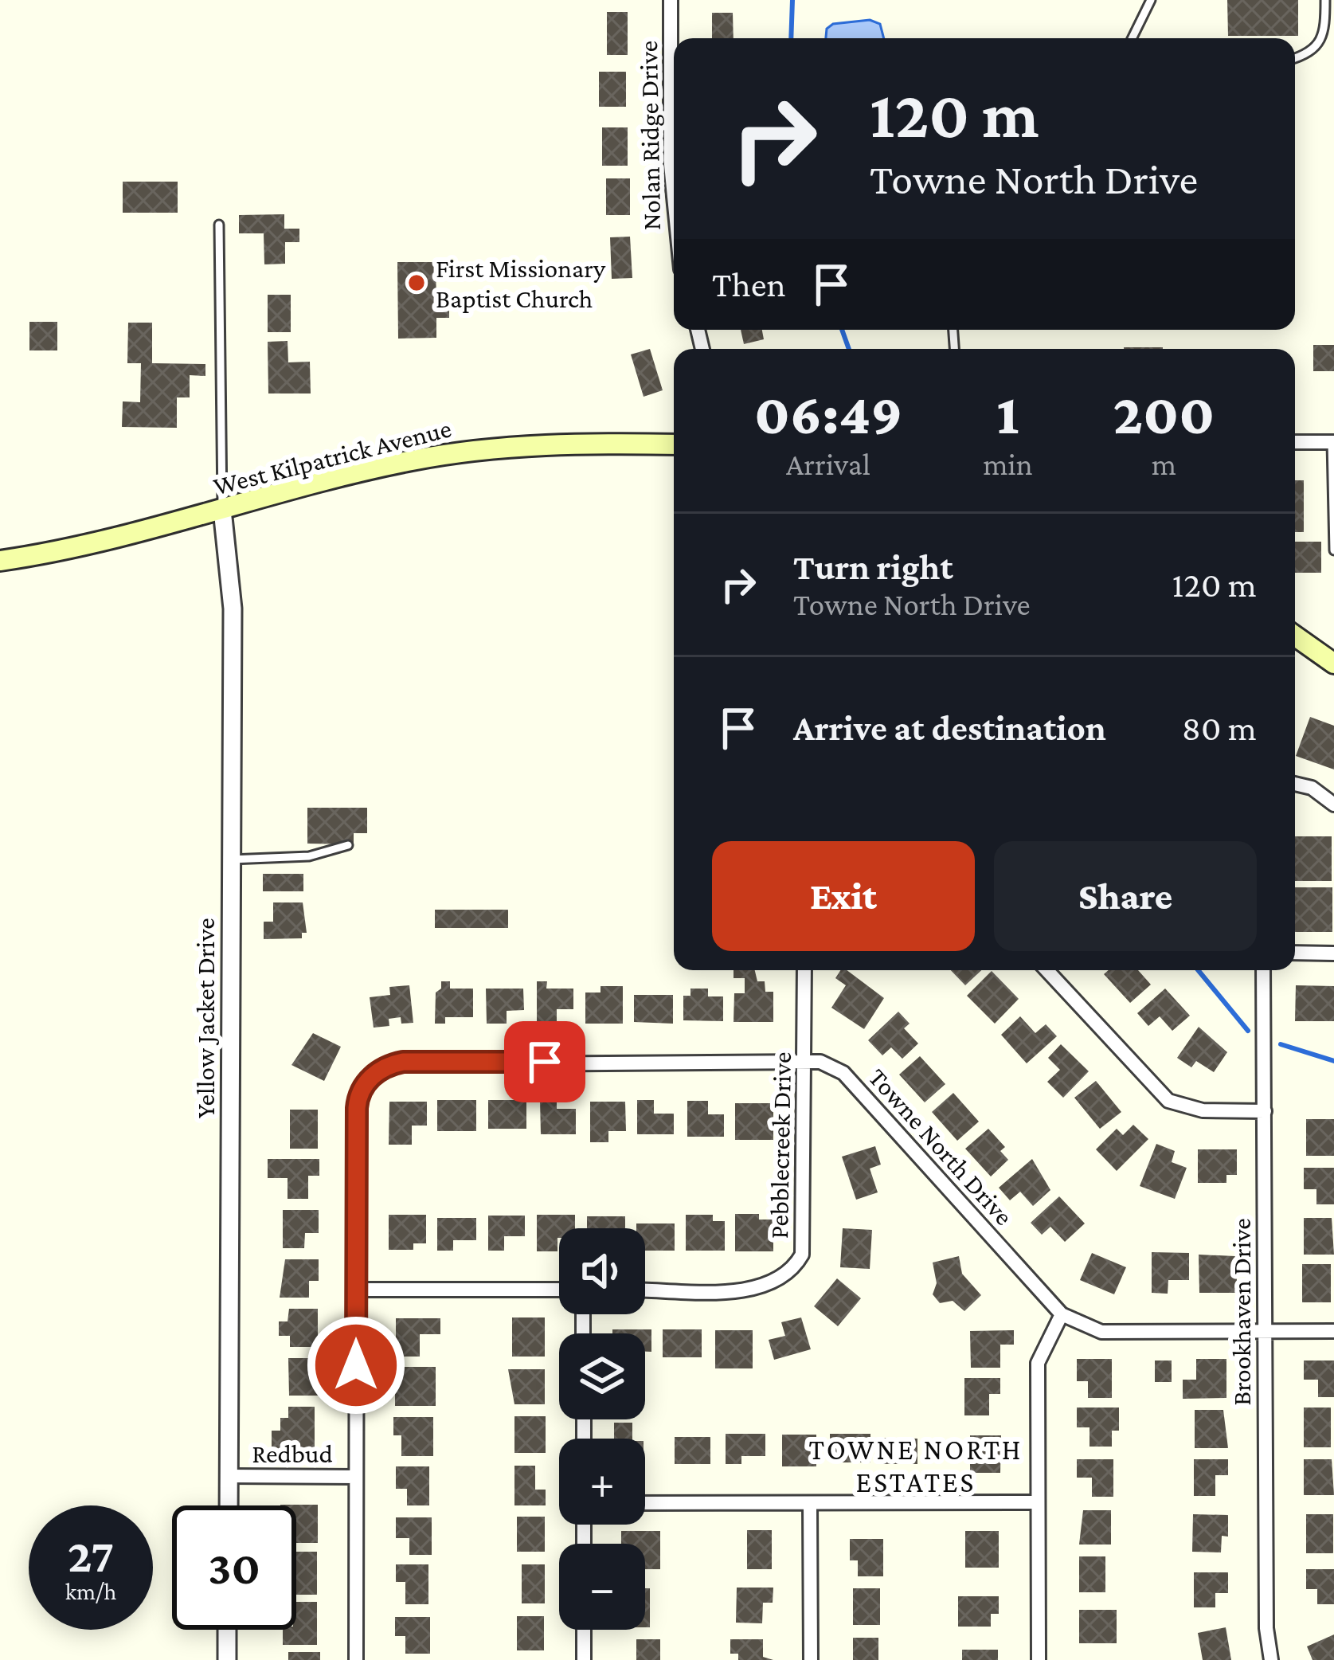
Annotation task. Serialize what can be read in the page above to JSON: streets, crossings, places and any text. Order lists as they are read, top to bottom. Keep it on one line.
{"streets":{"main road":["West Kilpatrick Avenue"],"street":["Nolan Ridge Drive","Yellow Jacket Drive","Pebblecreek Drive","Towne North Drive","Brookhaven Drive","Redbud"]},"crossings":[["West Kilpatrick Avenue","Yellow Jacket Drive"],["Yellow Jacket Drive","Redbud"],["Pebblecreek Drive","Towne North Drive"],["Towne North Drive","Brookhaven Drive"]],"districts":["TOWNE NORTH ESTATES"],"places":["First Missionary Baptist Church"],"page":{"turn":["120 m","Towne North Drive"],"then":"Then","eta":["06:49","Arrival","1","min","200","m"],"list":[{"name":"Turn right","note":"Towne North Drive","value":"120 m"},{"name":"Arrive at destination","value":"80 m"}],"buttons":["Exit","Share"],"map_buttons":["+","−"],"speed":"27 km/h","limit":"30"}}
